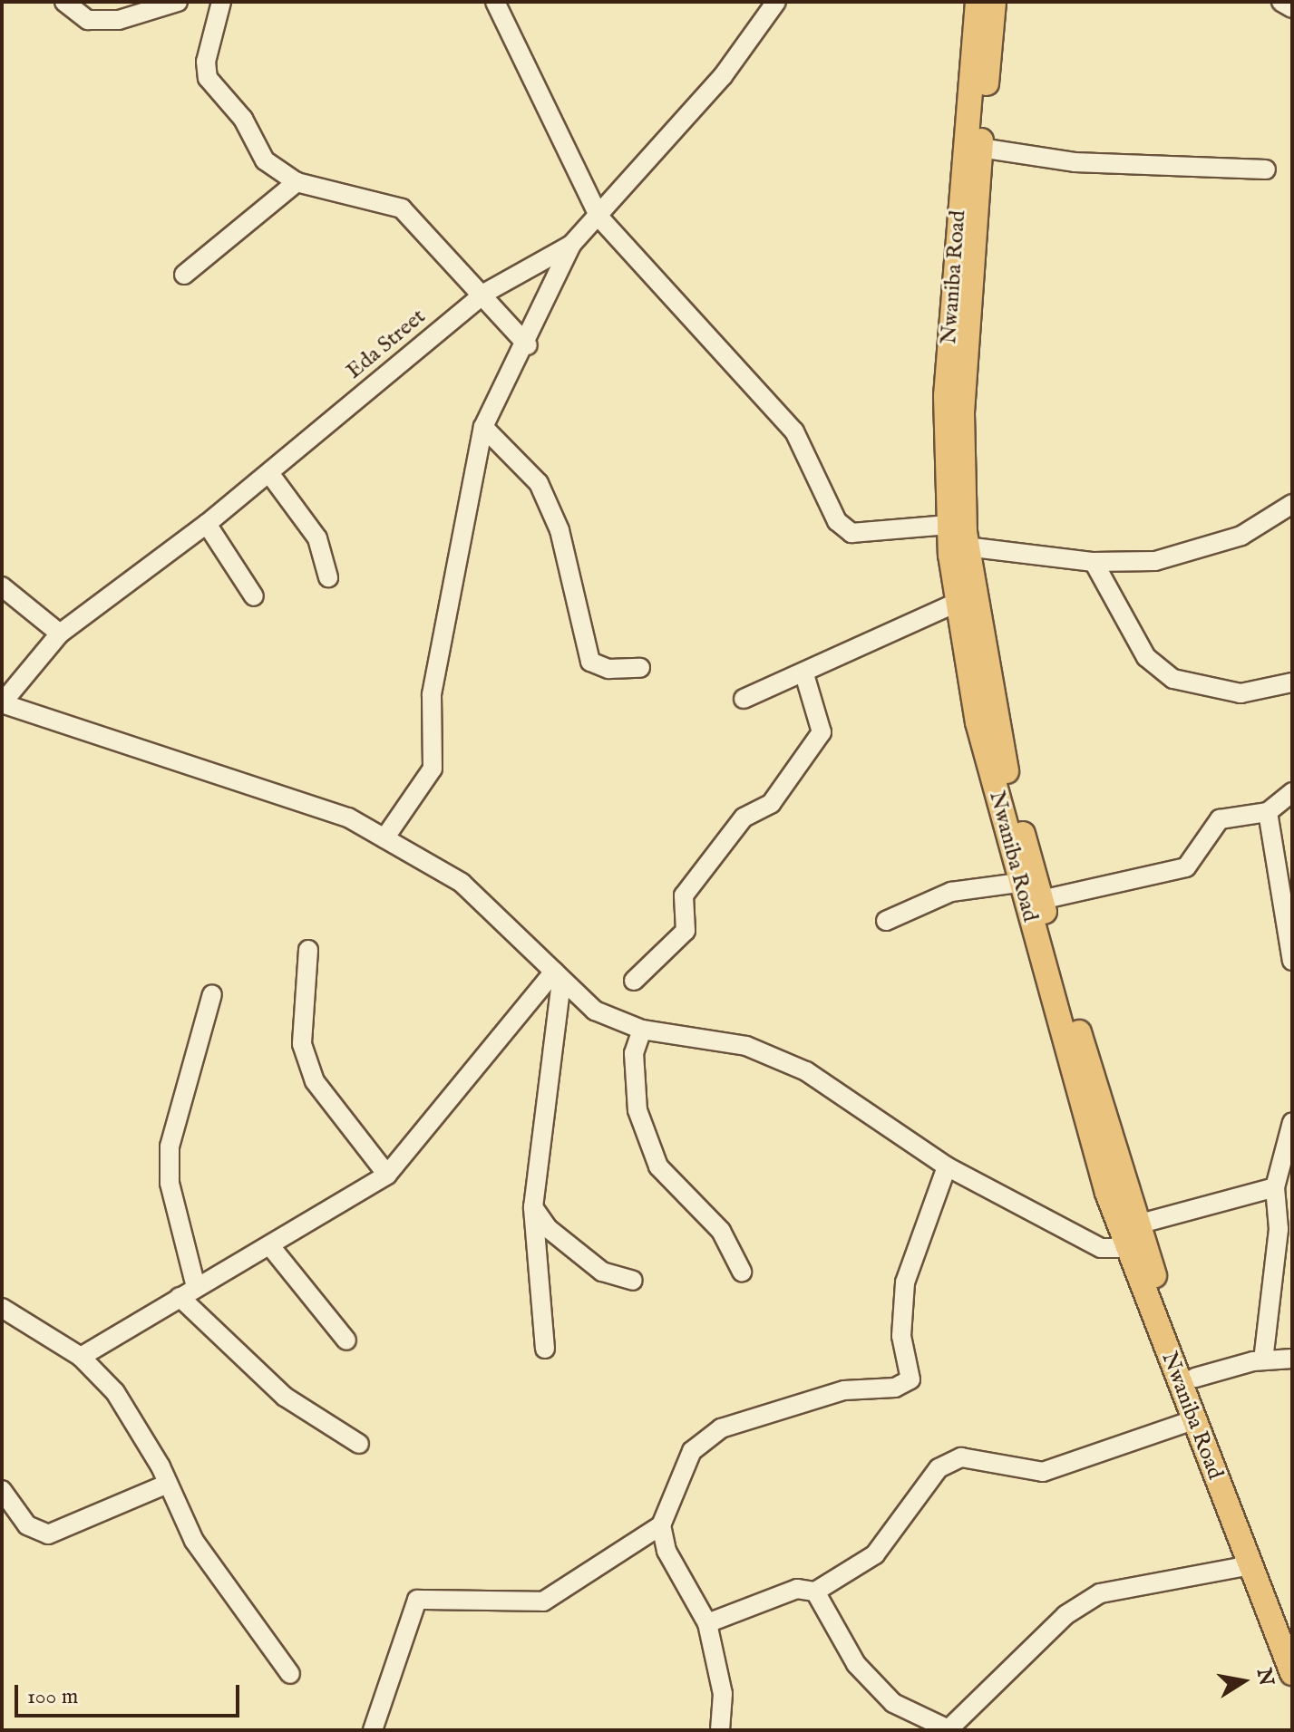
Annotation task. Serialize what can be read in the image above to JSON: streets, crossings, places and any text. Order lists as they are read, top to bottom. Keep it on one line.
{"streets":{"main road":["Nwaniba Road"],"street":["Eda Street"]},"scale_bar":"100 m","north":"right"}
